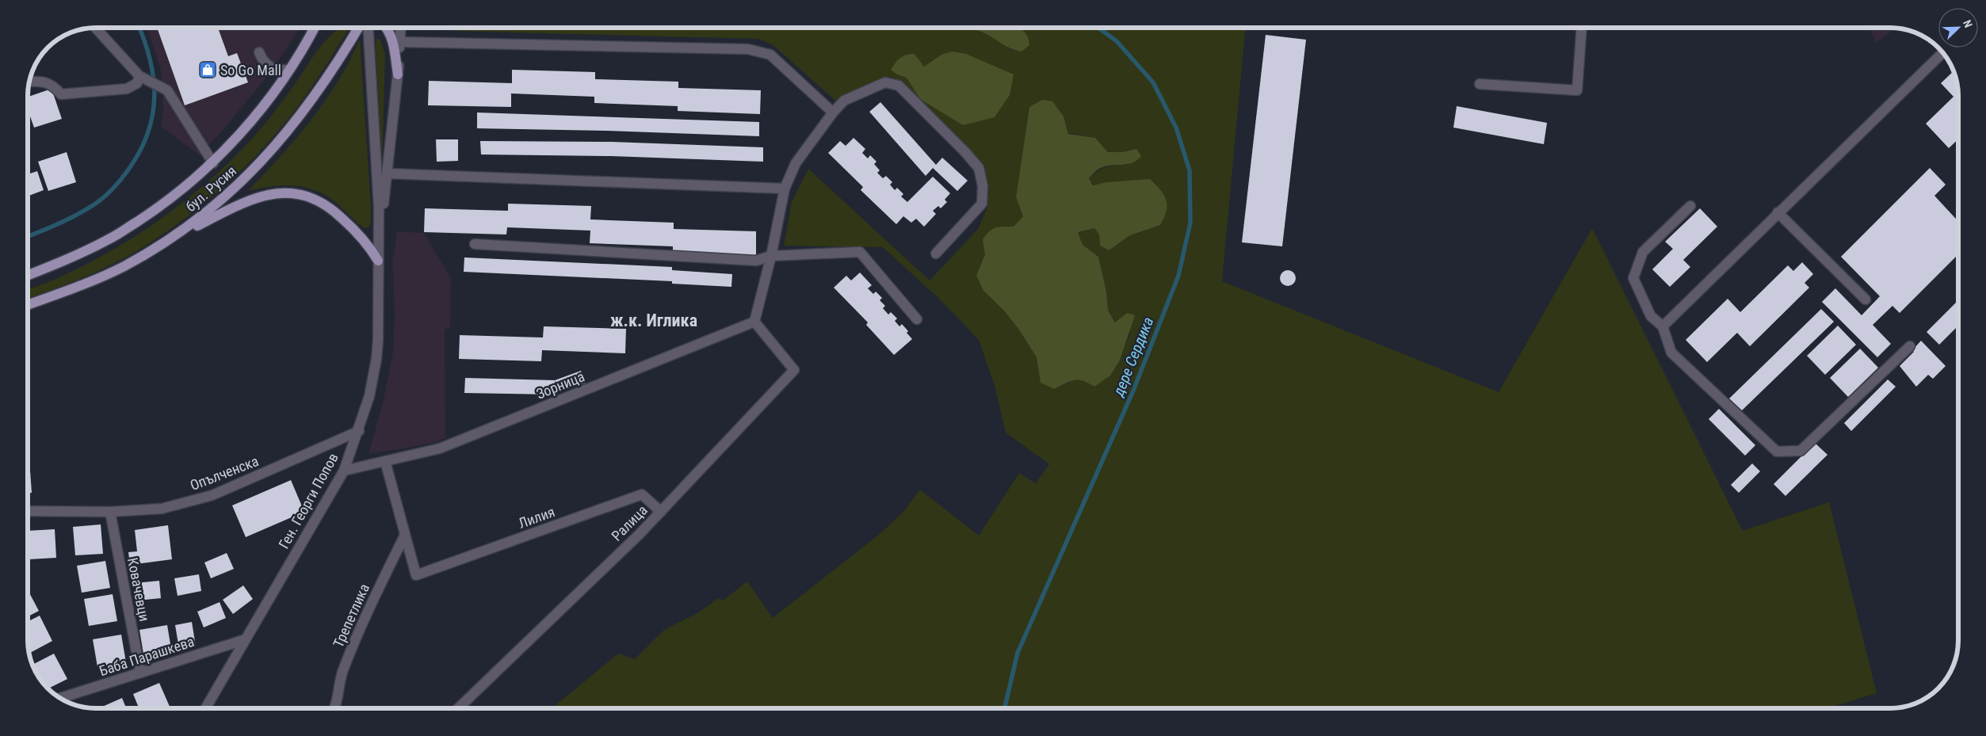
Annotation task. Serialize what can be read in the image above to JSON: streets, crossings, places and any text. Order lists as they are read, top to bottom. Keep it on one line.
{"streets":{"main road":["бул. Русия"],"street":["Зорница","Опълченска","Ген. Георги Попов","Лилия","Ралица","Ковачевци","Трепетлика","Баба Парашкева"]},"crossings":[["Зорница","Ген. Георги Попов"],["Зорница","Ралица"],["Опълченска","Ген. Георги Попов"],["Опълченска","Ковачевци"],["Ген. Георги Попов","Баба Парашкева"],["Лилия","Ралица"],["Лилия","Трепетлика"],["Ковачевци","Баба Парашкева"]],"districts":["ж.к. Иглика"],"water":["дере Сердика"],"places":{"shop":["So Go Mall"]},"north":"top right"}
